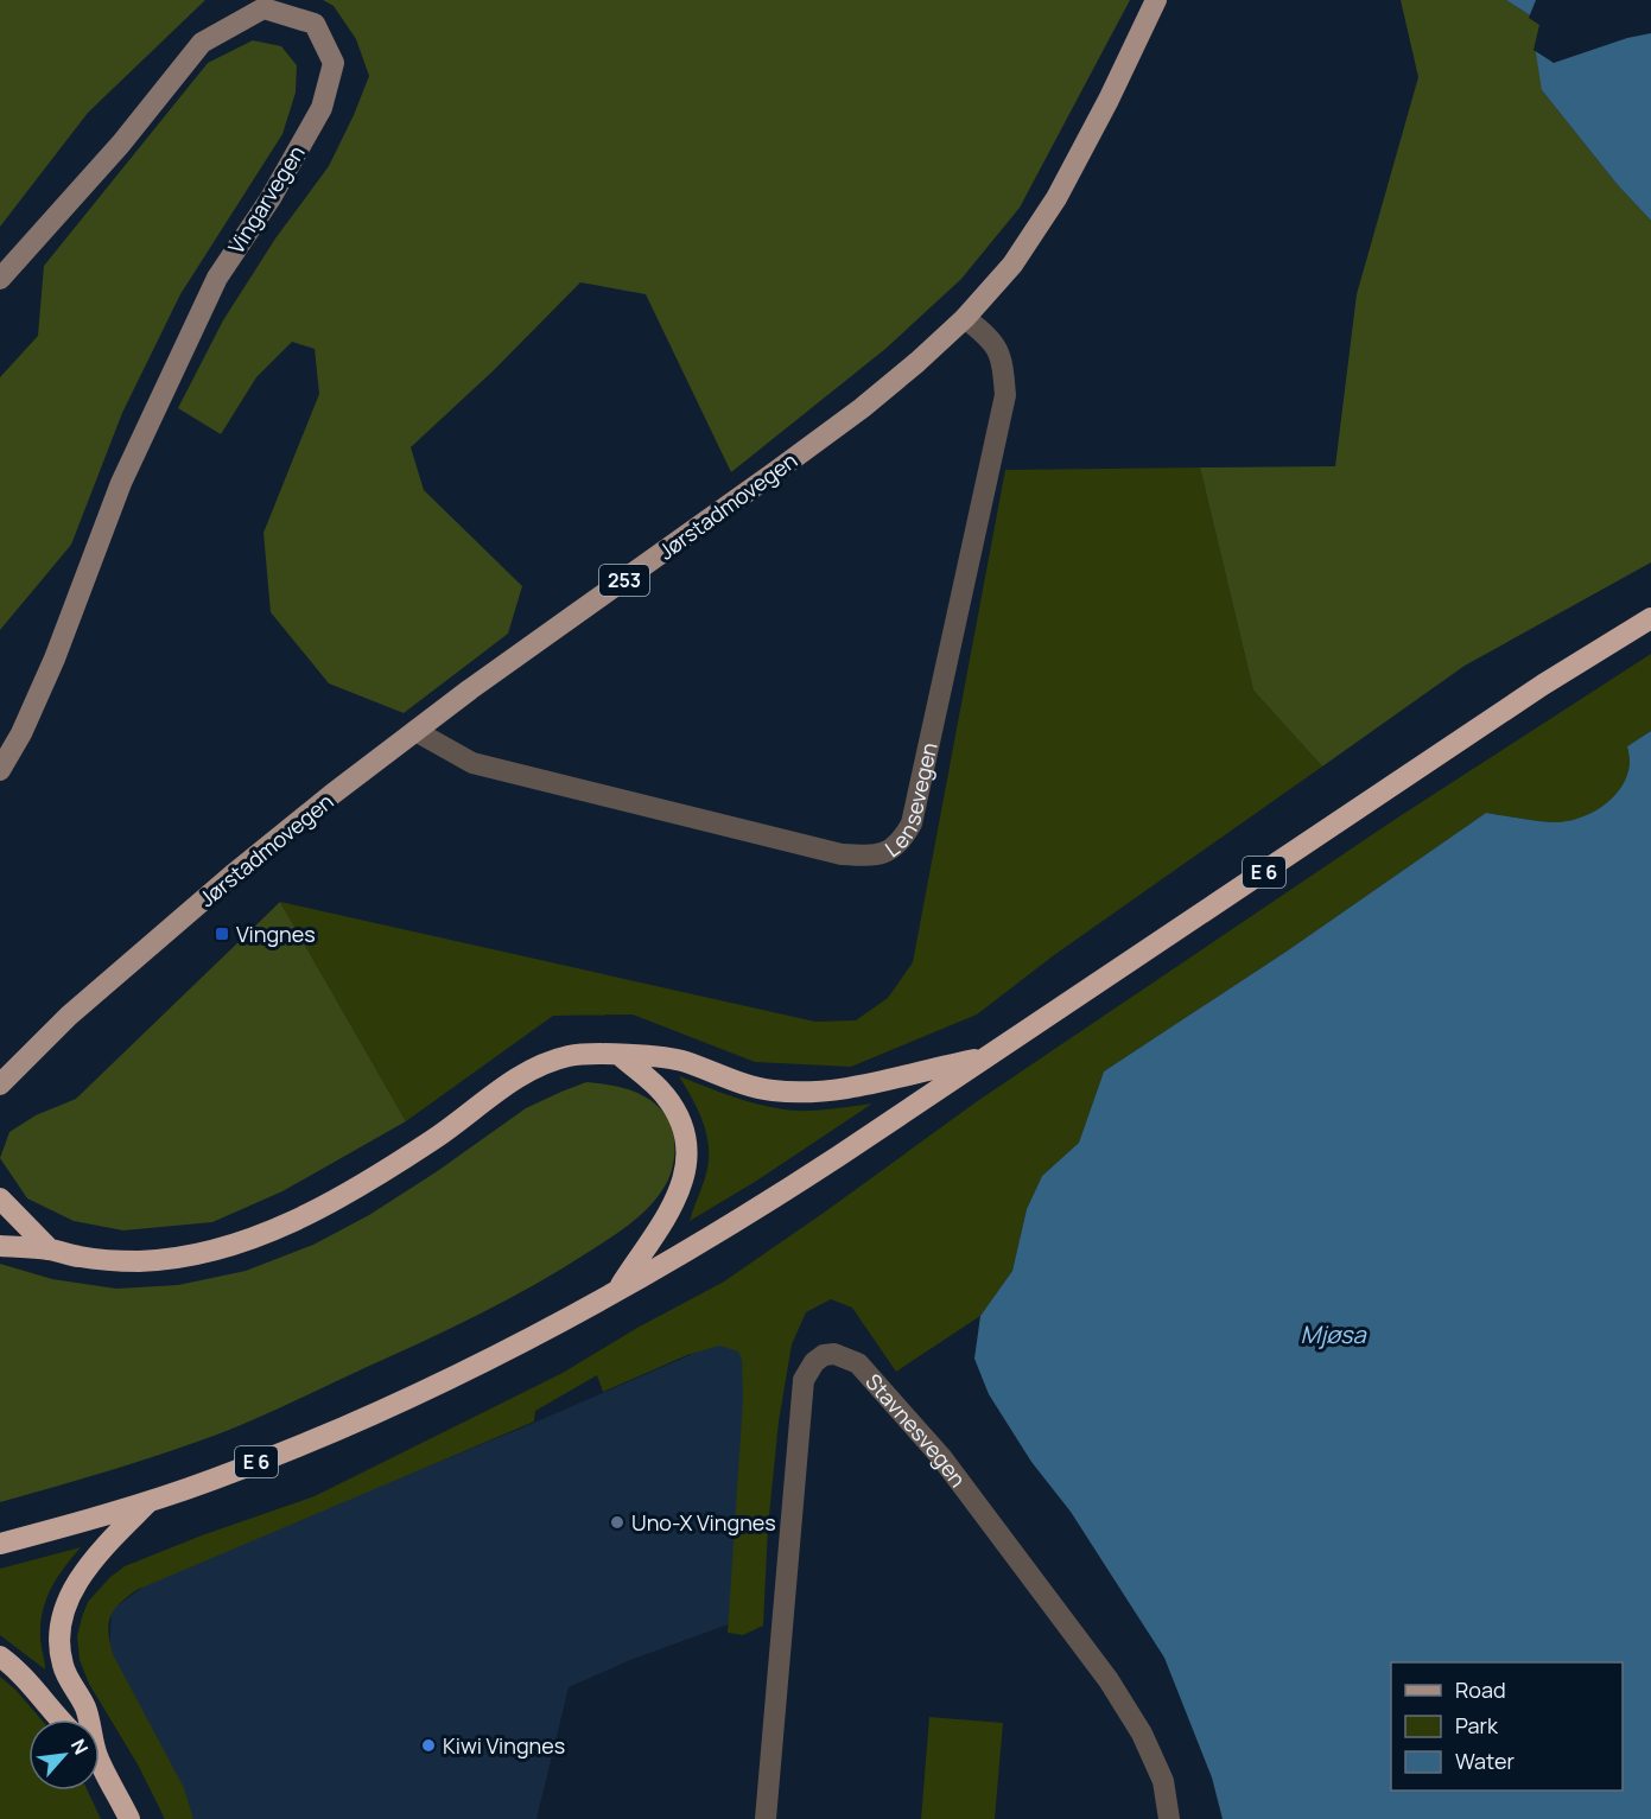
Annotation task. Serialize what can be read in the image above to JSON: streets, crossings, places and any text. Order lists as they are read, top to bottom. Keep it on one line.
{"streets":{"highway":["E 6"],"main road":["Jørstadmovegen","253"],"street":["Vingarvegen","Lensevegen","Stavnesvegen"]},"crossings":[["Jørstadmovegen","Lensevegen"]],"water":["Mjøsa"],"places":{"transit":["Vingnes"],"other":["Uno-X Vingnes","Kiwi Vingnes"]},"legend":["Road","Park","Water"],"north":"top right"}
